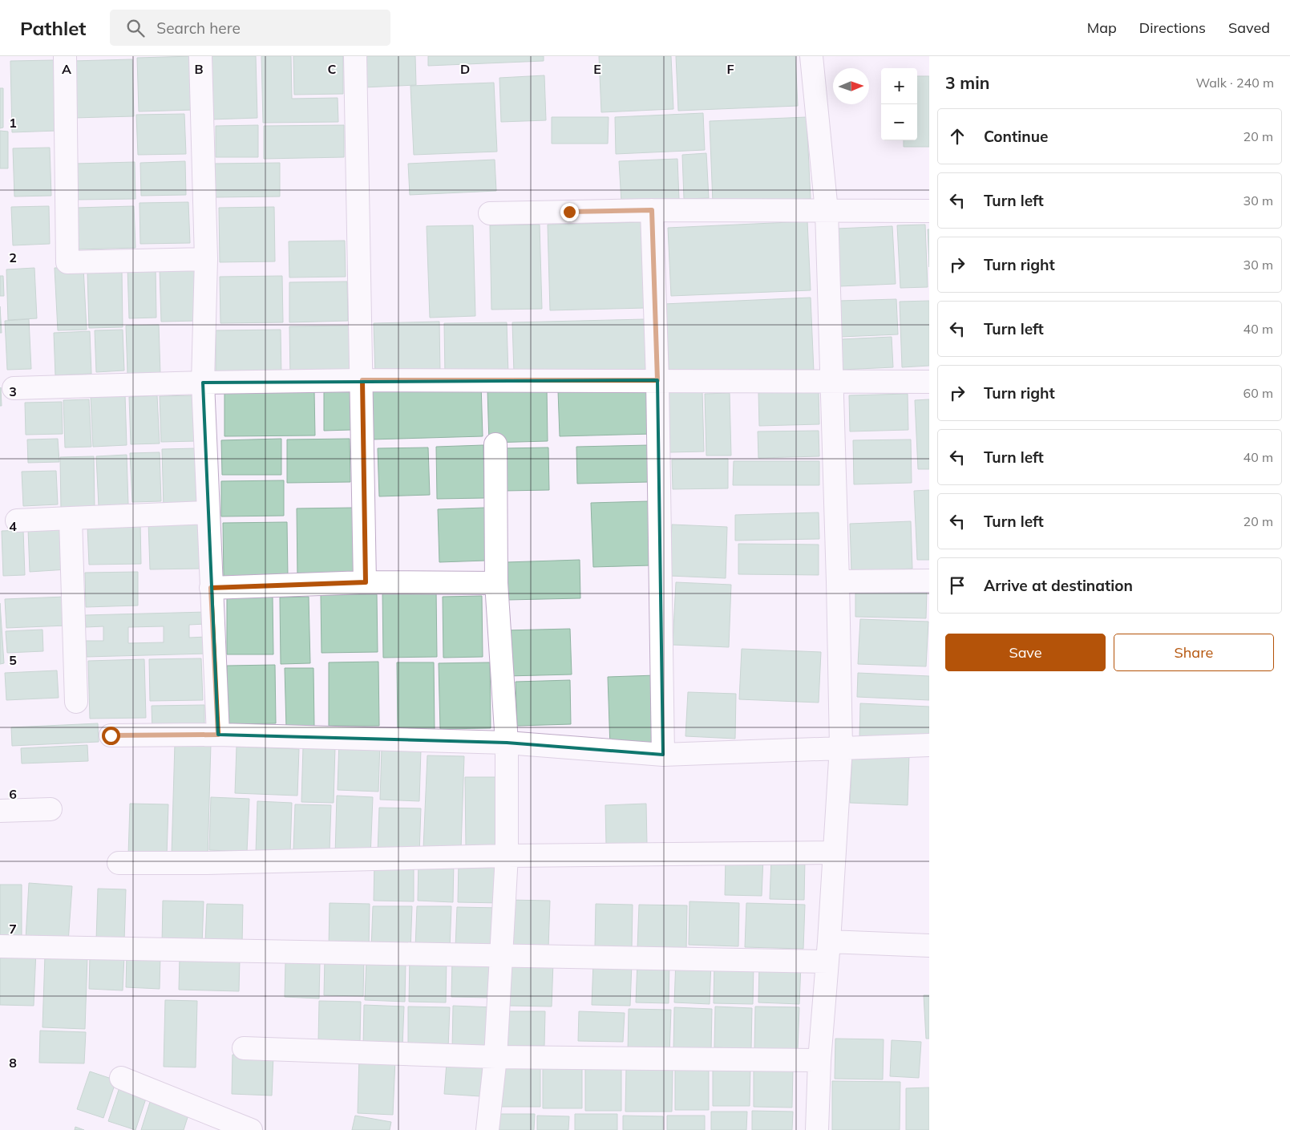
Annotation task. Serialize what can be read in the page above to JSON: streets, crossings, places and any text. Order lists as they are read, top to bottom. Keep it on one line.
{"north":"right","page":{"header":"Pathlet","search":"Search here","nav":["Map","Directions","Saved"],"heading":["3 min","Walk · 240 m"],"map_buttons":["+","−"],"list":[["Continue","20 m"],["Turn left","30 m"],["Turn right","30 m"],["Turn left","40 m"],["Turn right","60 m"],["Turn left","40 m"],["Turn left","20 m"],"Arrive at destination"],"buttons":["Save","Share"]},"grid":{"columns":["A","B","C","D","E","F"],"rows":["1","2","3","4","5","6","7","8"]}}
